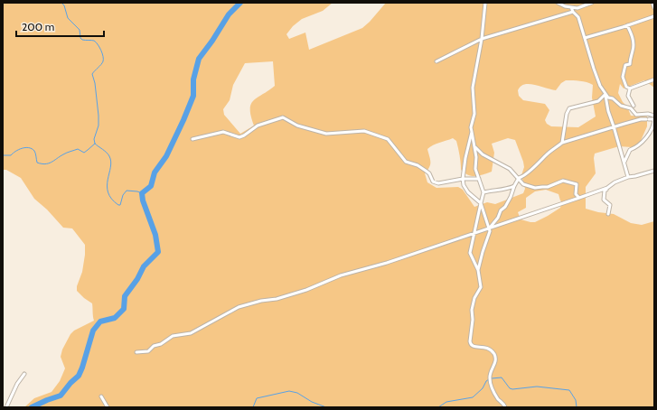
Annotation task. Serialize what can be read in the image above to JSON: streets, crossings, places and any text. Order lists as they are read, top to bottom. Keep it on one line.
{"scale_bar":"200 m"}
